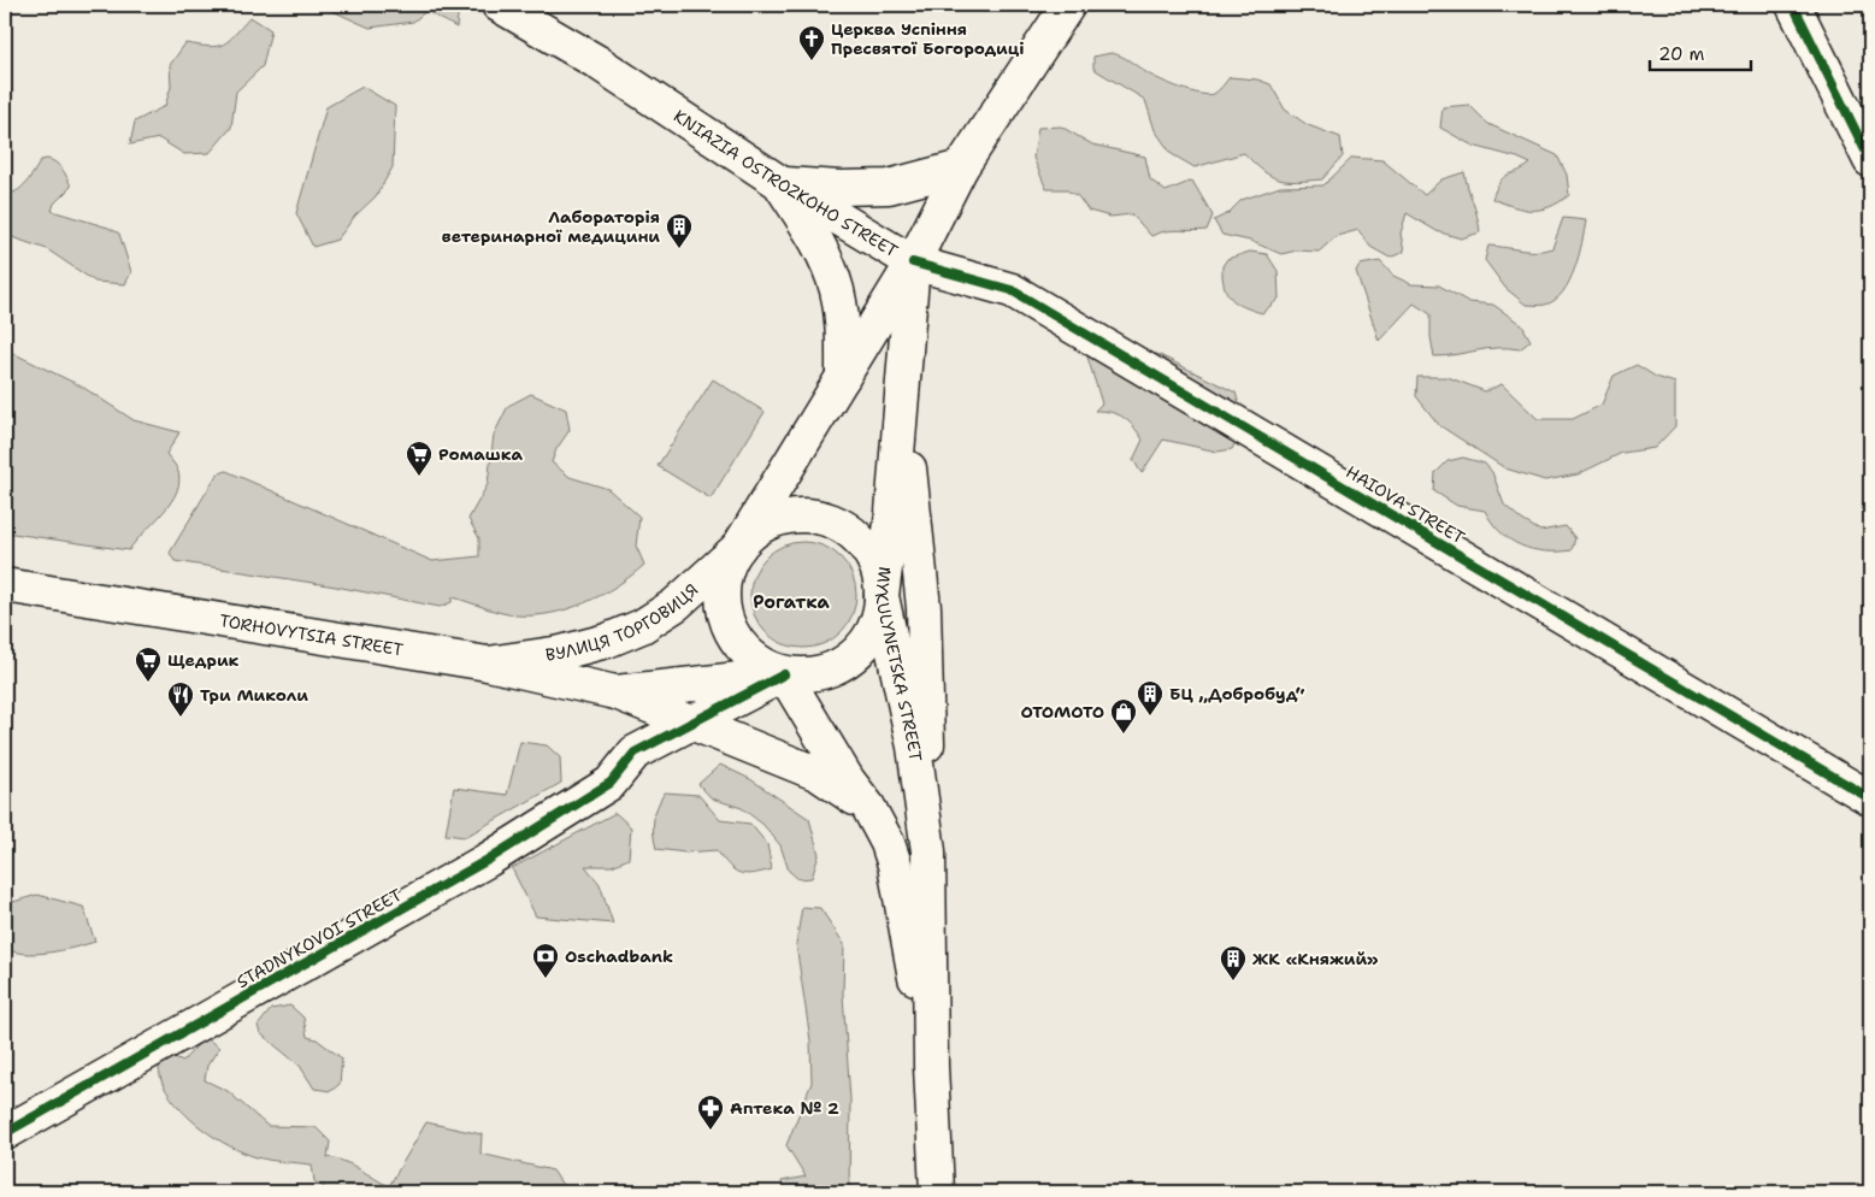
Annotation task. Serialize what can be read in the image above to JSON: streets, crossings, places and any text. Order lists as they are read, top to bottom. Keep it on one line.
{"streets":{"main road":["KNIAZIA OSTROZKOHO STREET","HAIOVA STREET","ВУЛИЦЯ ТОРГОВИЦЯ","TORHOVYTSIA STREET","MYKULYNETSKA STREET","STADNYKOVOI STREET"]},"crossings":[["KNIAZIA OSTROZKOHO STREET","HAIOVA STREET"],["KNIAZIA OSTROZKOHO STREET","ВУЛИЦЯ ТОРГОВИЦЯ"],["KNIAZIA OSTROZKOHO STREET","MYKULYNETSKA STREET"],["HAIOVA STREET","MYKULYNETSKA STREET"],["ВУЛИЦЯ ТОРГОВИЦЯ","TORHOVYTSIA STREET"],["ВУЛИЦЯ ТОРГОВИЦЯ","MYKULYNETSKA STREET"]],"districts":["Рогатка"],"places":{"church":["Церква Успіння Пресвятої Богородиці"],"building":["Лабораторія ветеринарної медицини","БЦ „Добробуд“","ЖК «Княжий»"],"supermarket":["Ромашка","Щедрик"],"restaurant":["Три Миколи"],"shop":["ОТОМОТО"],"bank":["Oschadbank"],"pharmacy":["Аптека № 2"]},"scale_bar":"20 m"}
